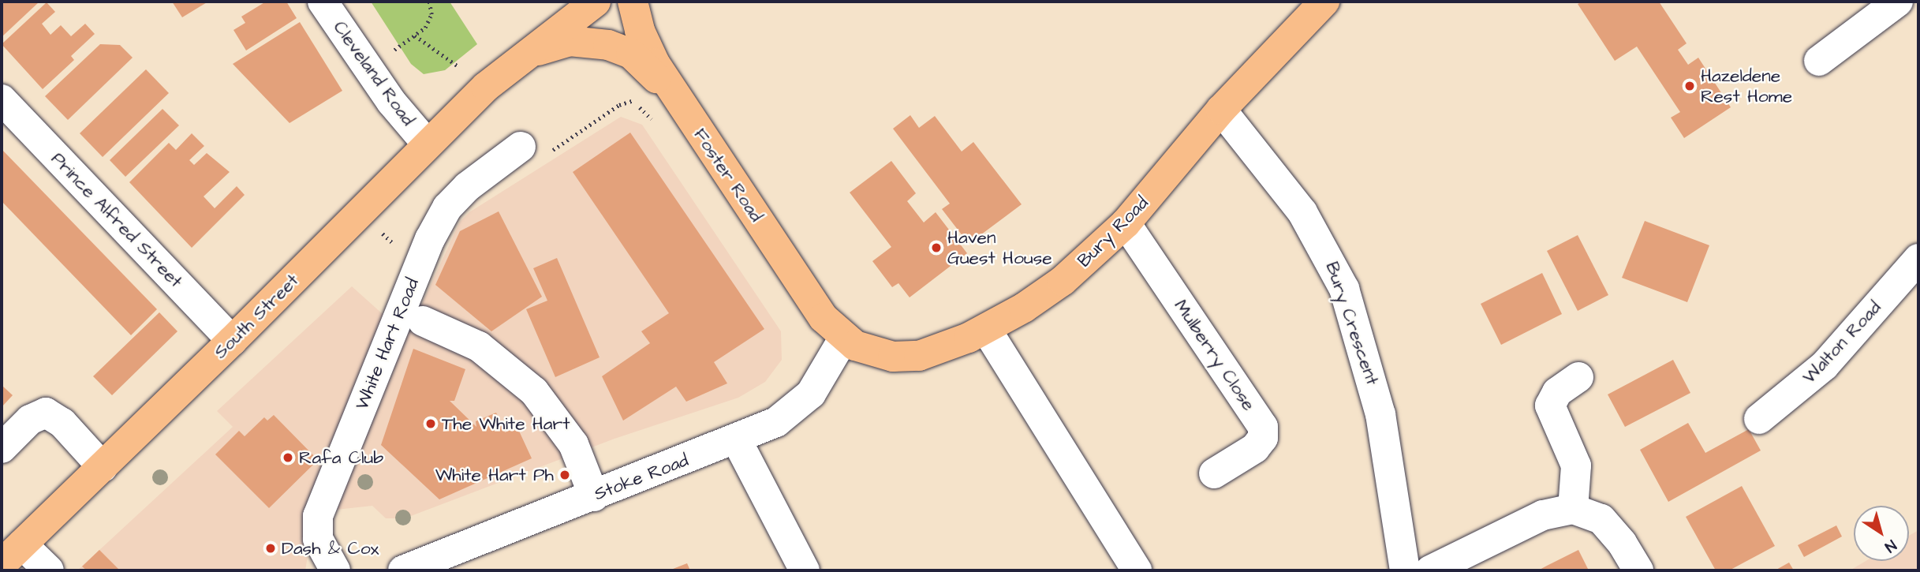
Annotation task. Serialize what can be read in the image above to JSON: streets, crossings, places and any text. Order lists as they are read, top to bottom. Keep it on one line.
{"streets":{"main road":["Foster Road","Bury Road","South Street"],"street":["Cleveland Road","Prince Alfred Street","Bury Crescent","Walton Road","White Hart Road","Mulberry Close","Stoke Road"]},"crossings":[["Cleveland Road","South Street"],["Foster Road","Bury Road"],["Foster Road","South Street"],["Foster Road","Stoke Road"],["Prince Alfred Street","South Street"],["Bury Road","Bury Crescent"],["Bury Road","Mulberry Close"],["Bury Road","Stoke Road"]],"places":["Hazeldene Rest Home","Haven Guest House","The White Hart","Rafa Club","White Hart Ph","Dash & Cox"],"north":"bottom right"}
